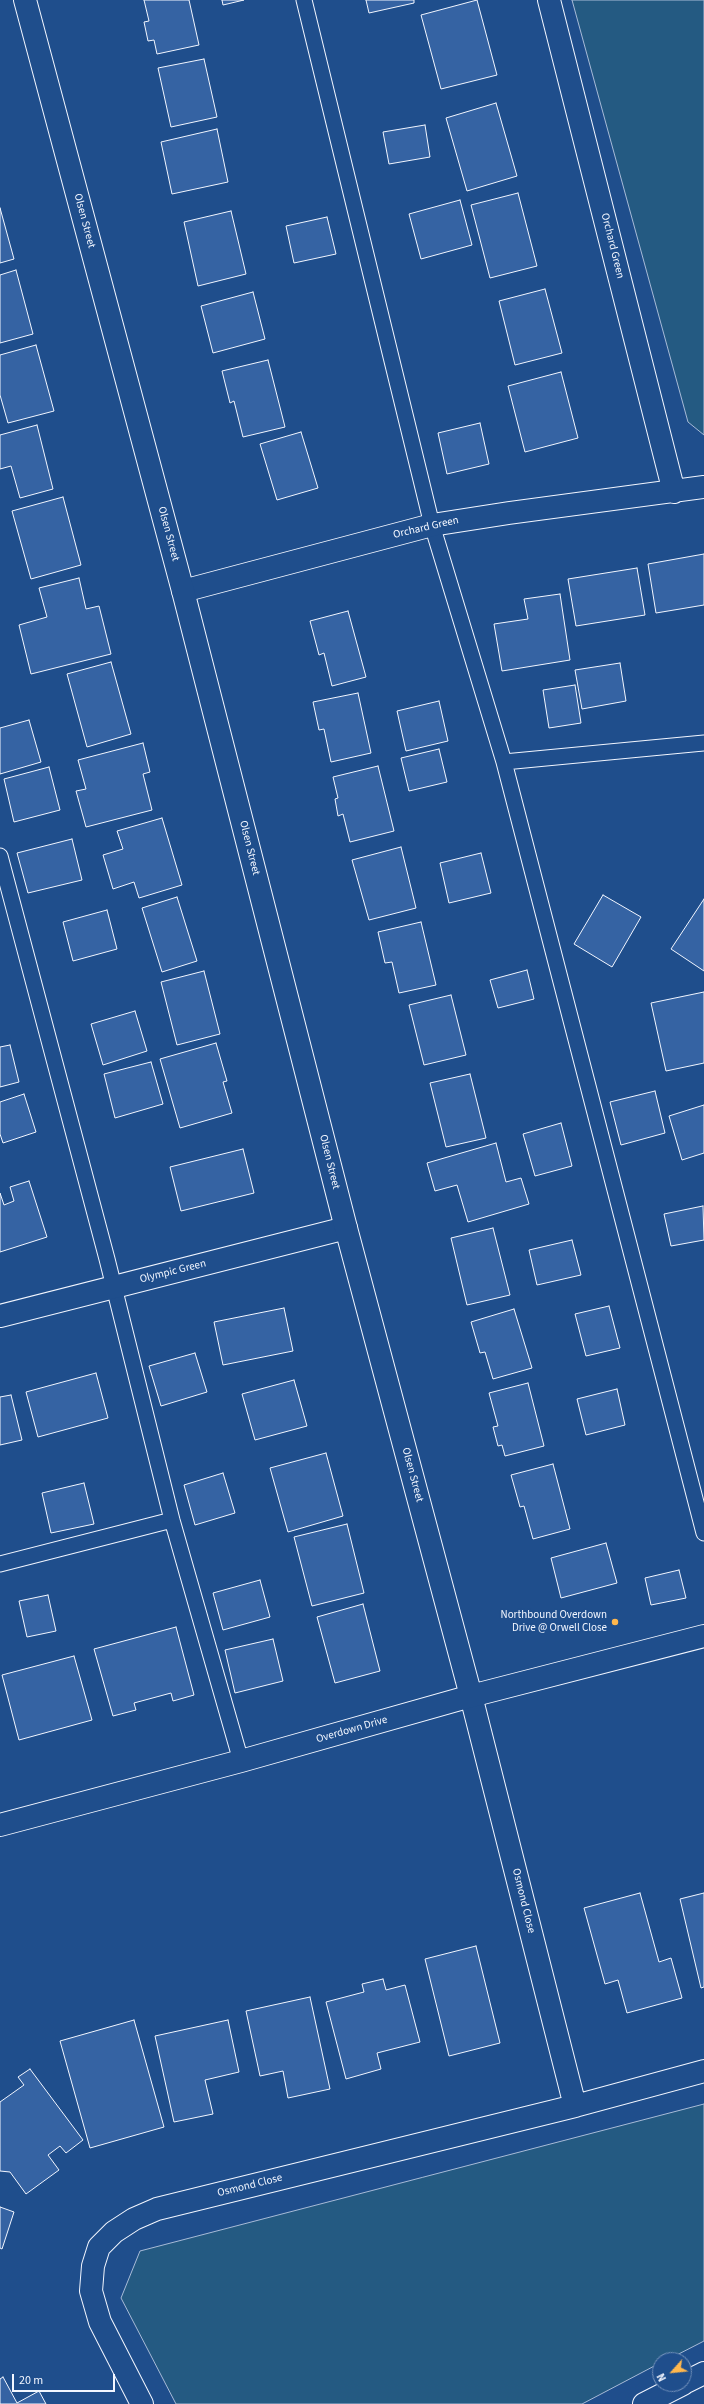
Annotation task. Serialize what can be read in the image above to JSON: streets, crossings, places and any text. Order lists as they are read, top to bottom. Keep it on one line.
{"streets":{"street":["Olsen Street","Orchard Green","Olympic Green","Overdown Drive","Osmond Close"]},"crossings":[["Olsen Street","Orchard Green"],["Olsen Street","Olympic Green"],["Olsen Street","Overdown Drive"],["Olsen Street","Osmond Close"],["Overdown Drive","Osmond Close"]],"places":["Northbound Overdown Drive @ Orwell Close"],"scale_bar":"20 m","north":"bottom left"}
